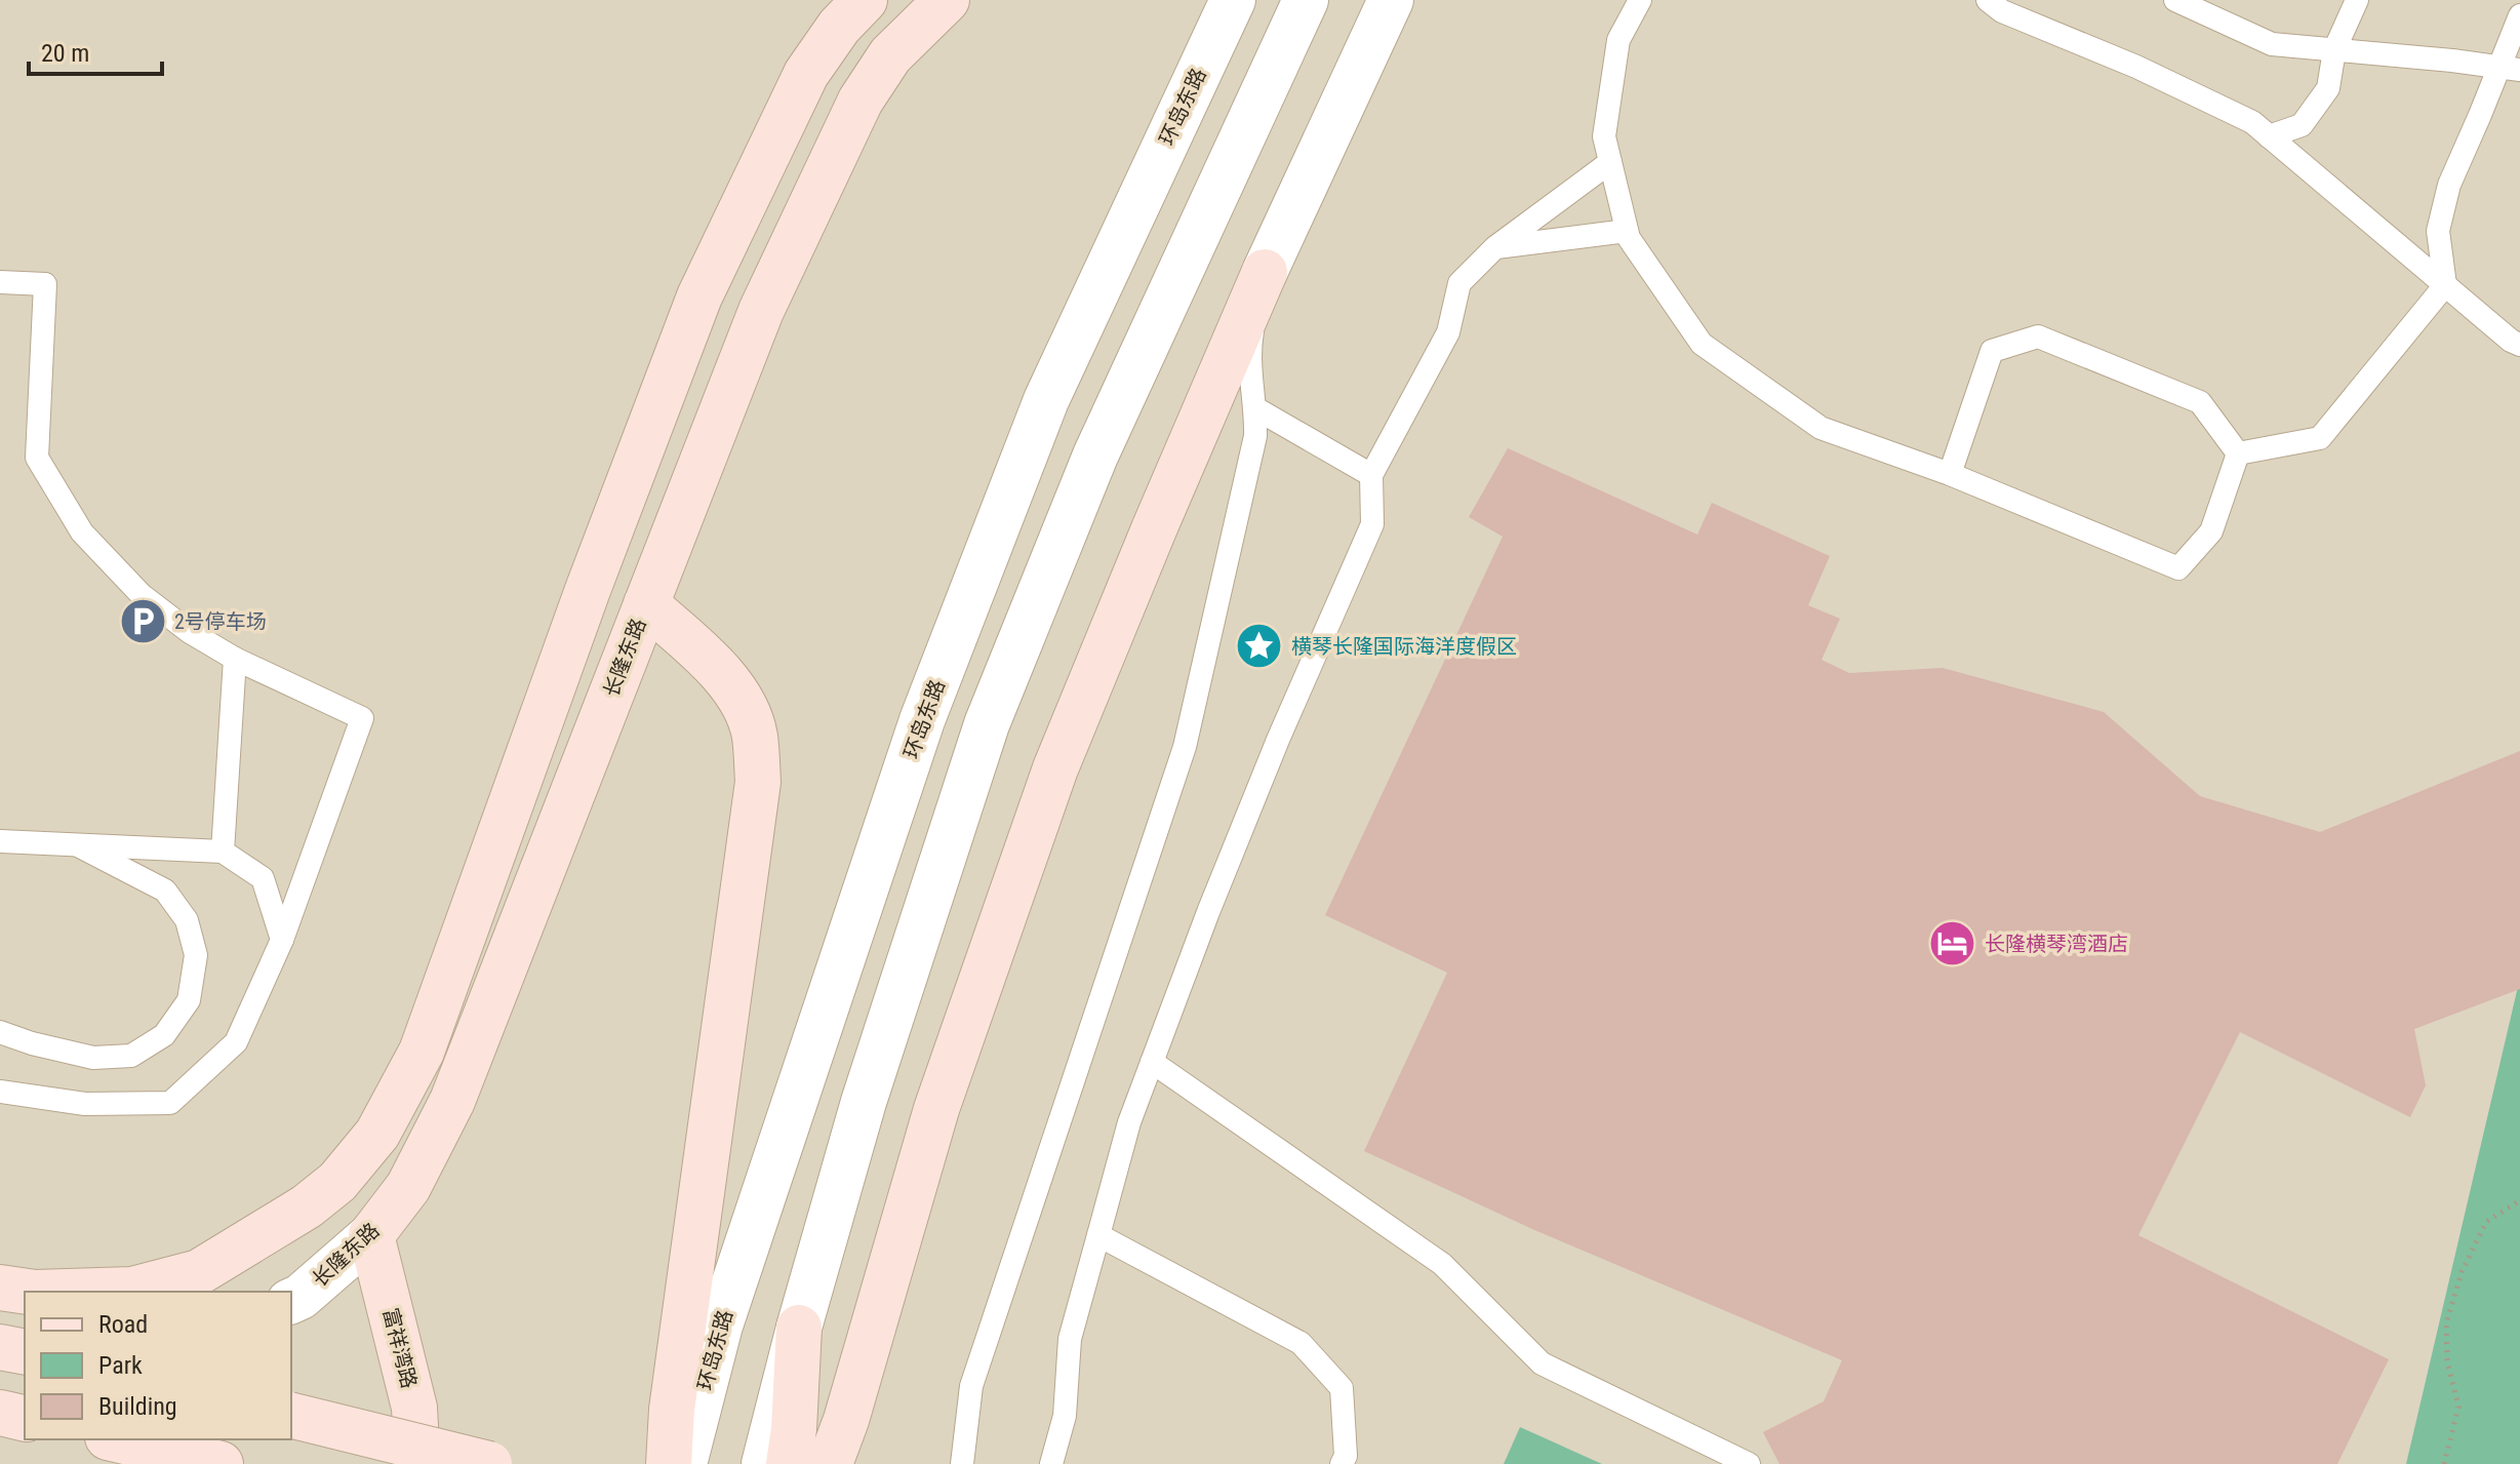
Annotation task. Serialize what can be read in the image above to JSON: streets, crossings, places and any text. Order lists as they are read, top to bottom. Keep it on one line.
{"streets":{"main road":["长隆东路","富祥湾路"],"street":["环岛东路"]},"crossings":[["长隆东路","富祥湾路"]],"places":{"parking":["2号停车场"],"place":["横琴长隆国际海洋度假区"],"hotel":["长隆横琴湾酒店"]},"legend":["Road","Park","Building"],"scale_bar":"20 m"}
